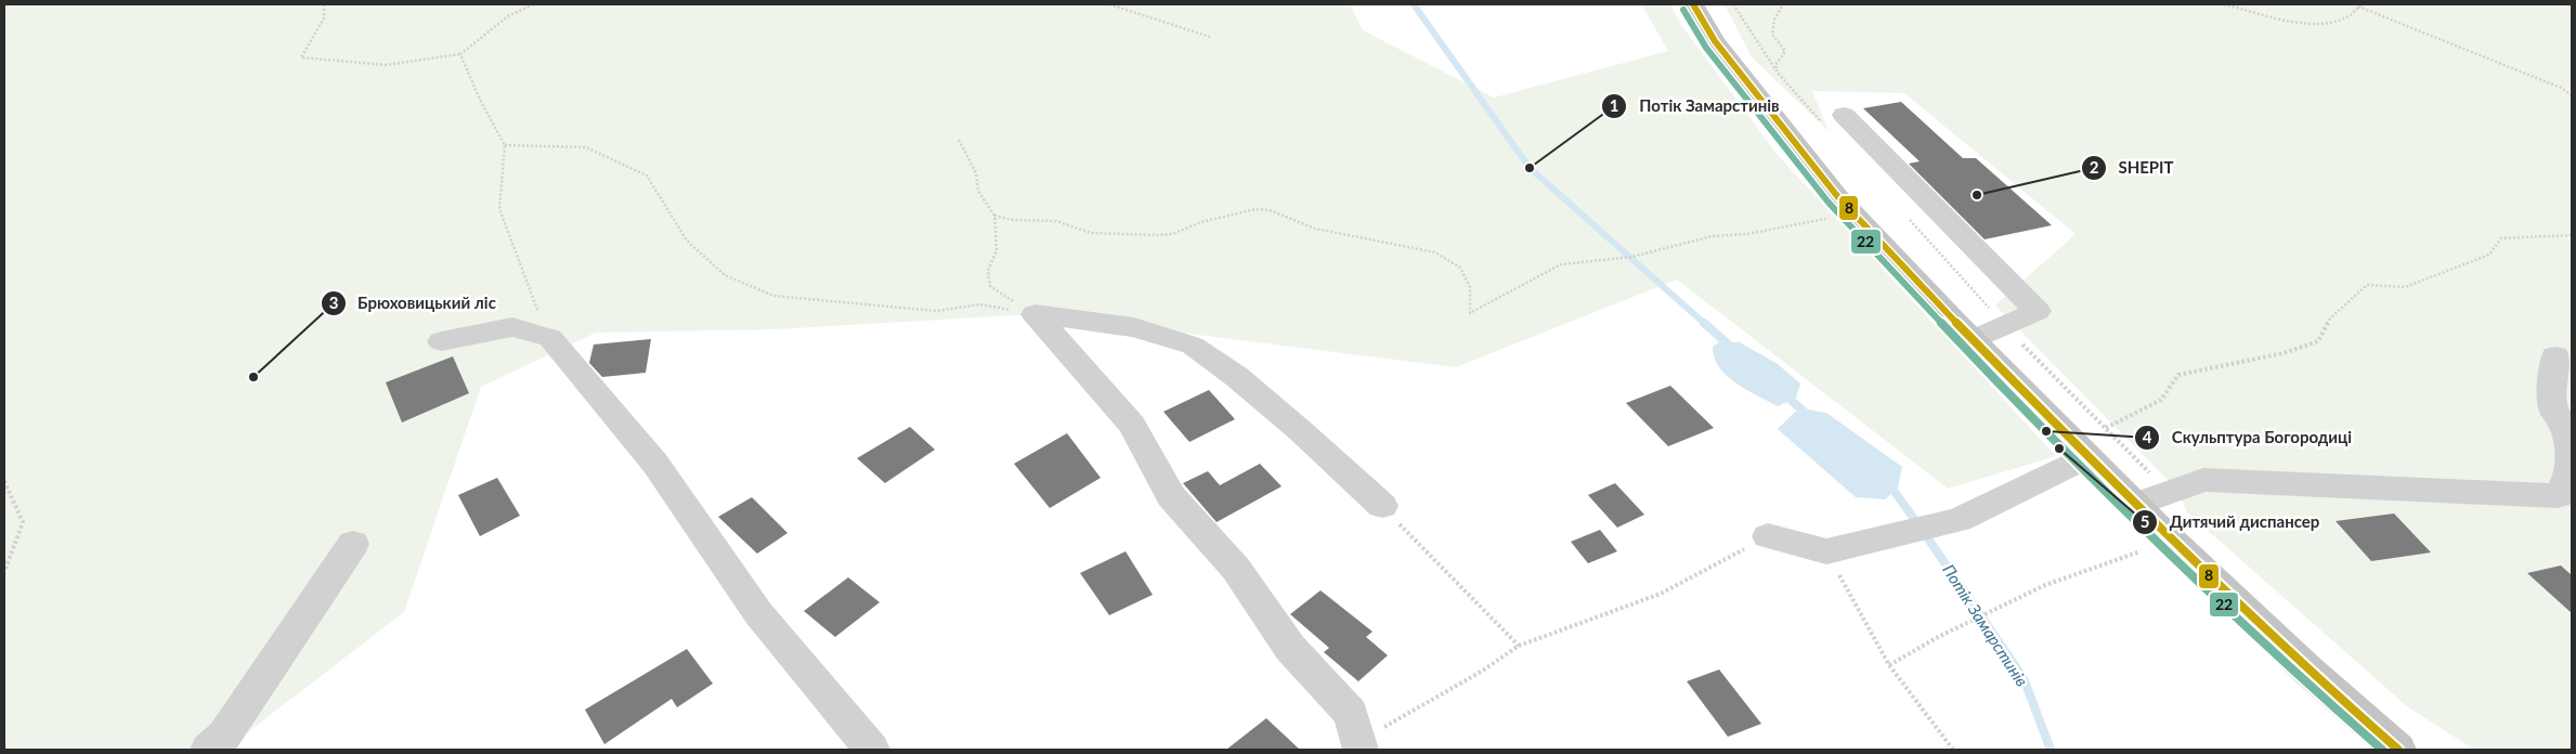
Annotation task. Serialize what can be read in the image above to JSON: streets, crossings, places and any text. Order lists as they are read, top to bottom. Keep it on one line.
{"water":["Потік Замарстинів"],"places":["Потік Замарстинів","SHEPIT","Брюховицький ліс","Скульптура Богородиці","Дитячий диспансер"],"lines":["transit line 8","transit line 22"]}
